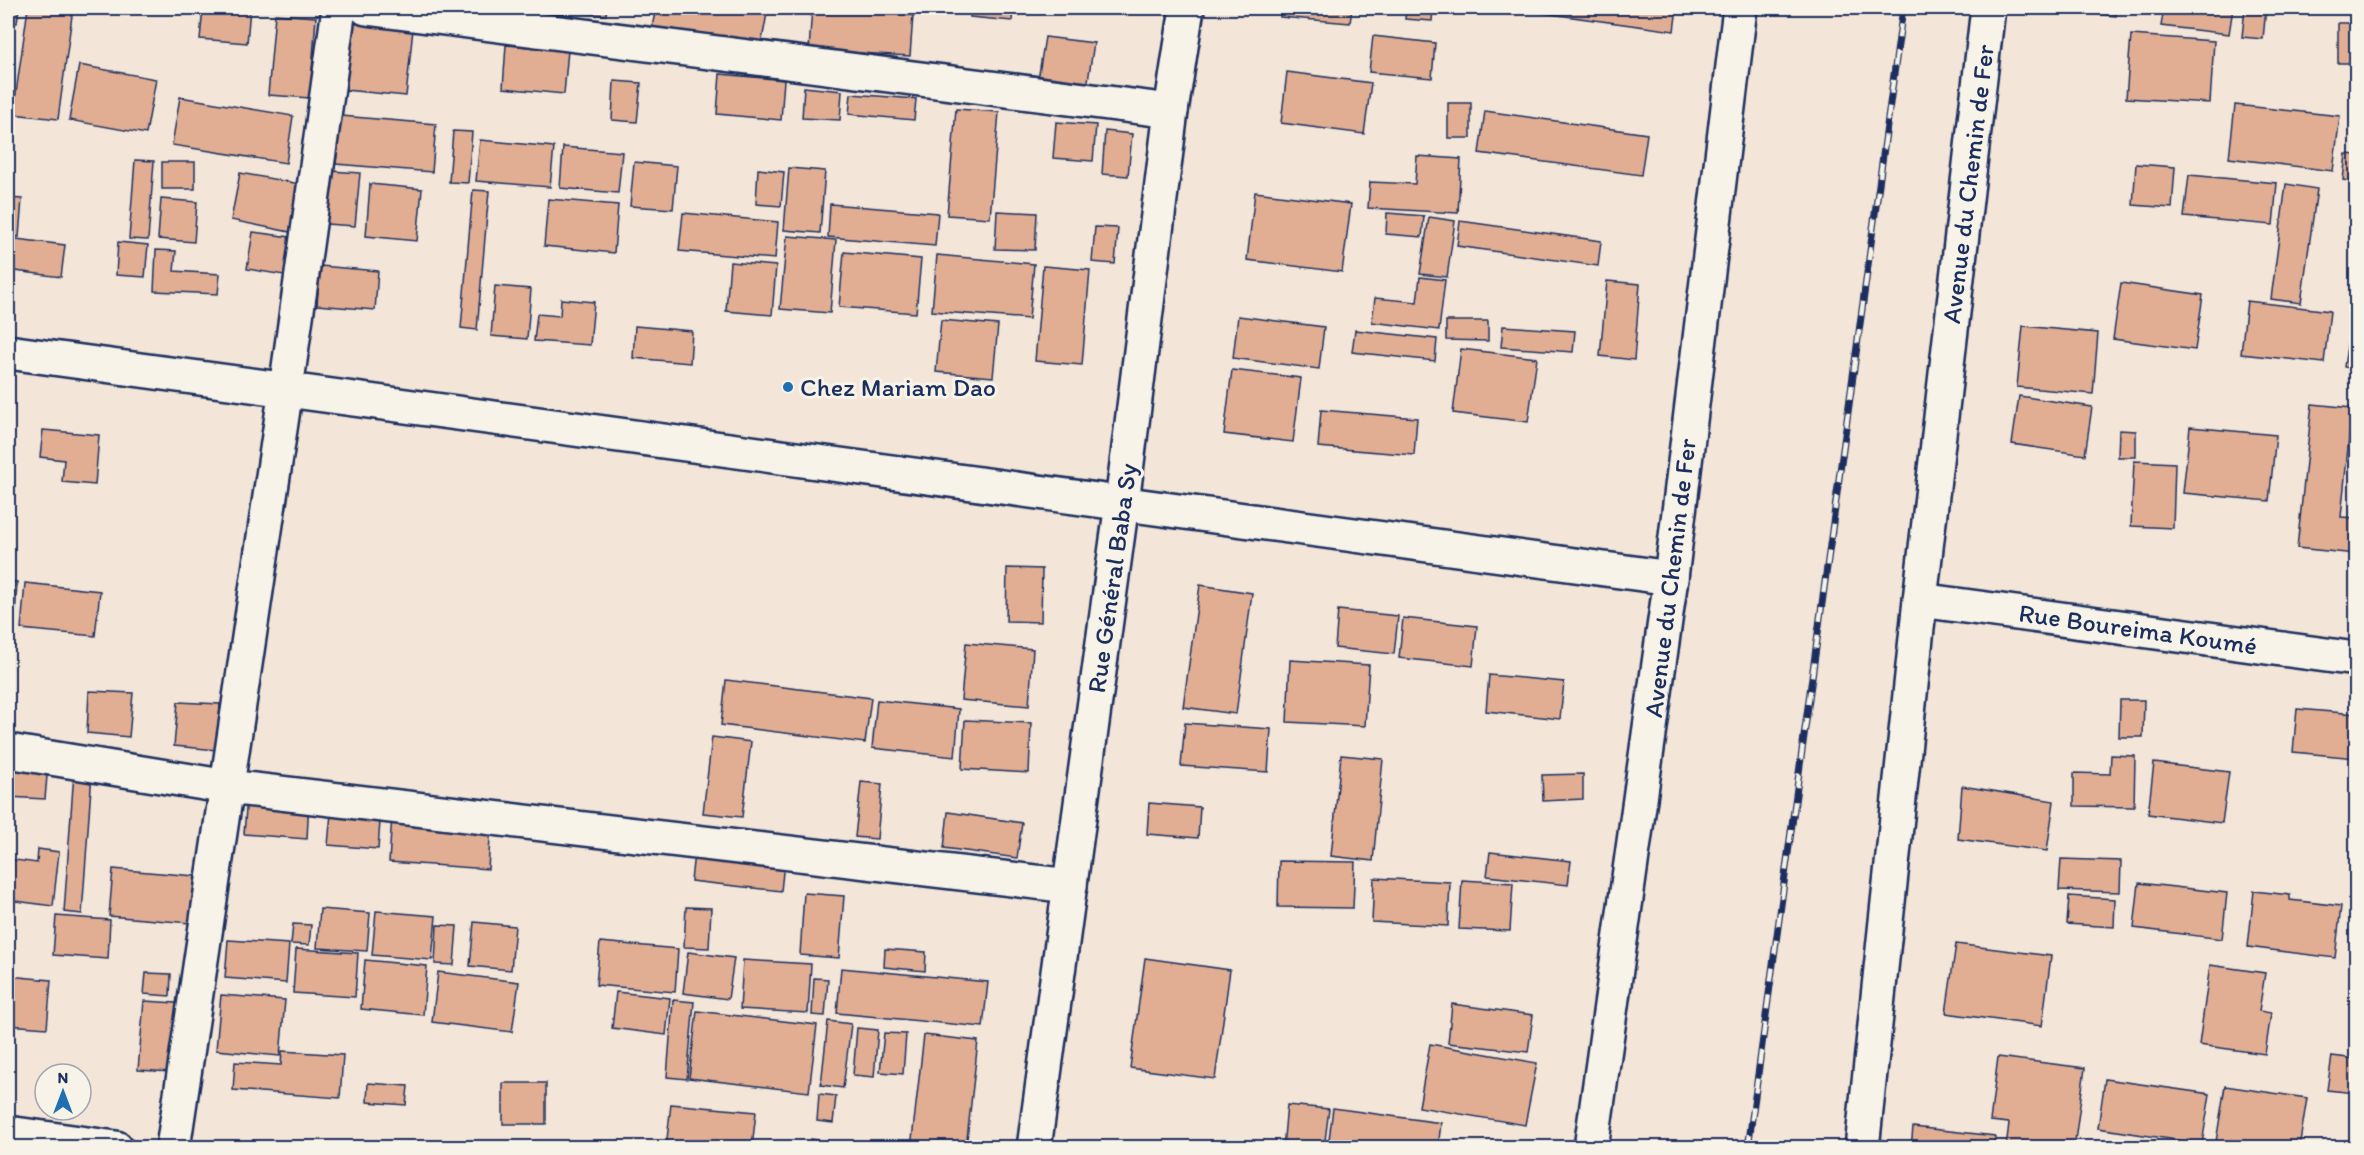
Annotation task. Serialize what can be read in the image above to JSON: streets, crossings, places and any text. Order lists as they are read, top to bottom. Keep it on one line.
{"streets":{"street":["Avenue du Chemin de Fer","Rue Général Baba Sy","Rue Boureima Koumé"]},"crossings":[["Avenue du Chemin de Fer","Rue Boureima Koumé"]],"places":["Chez Mariam Dao"],"north":"top"}
